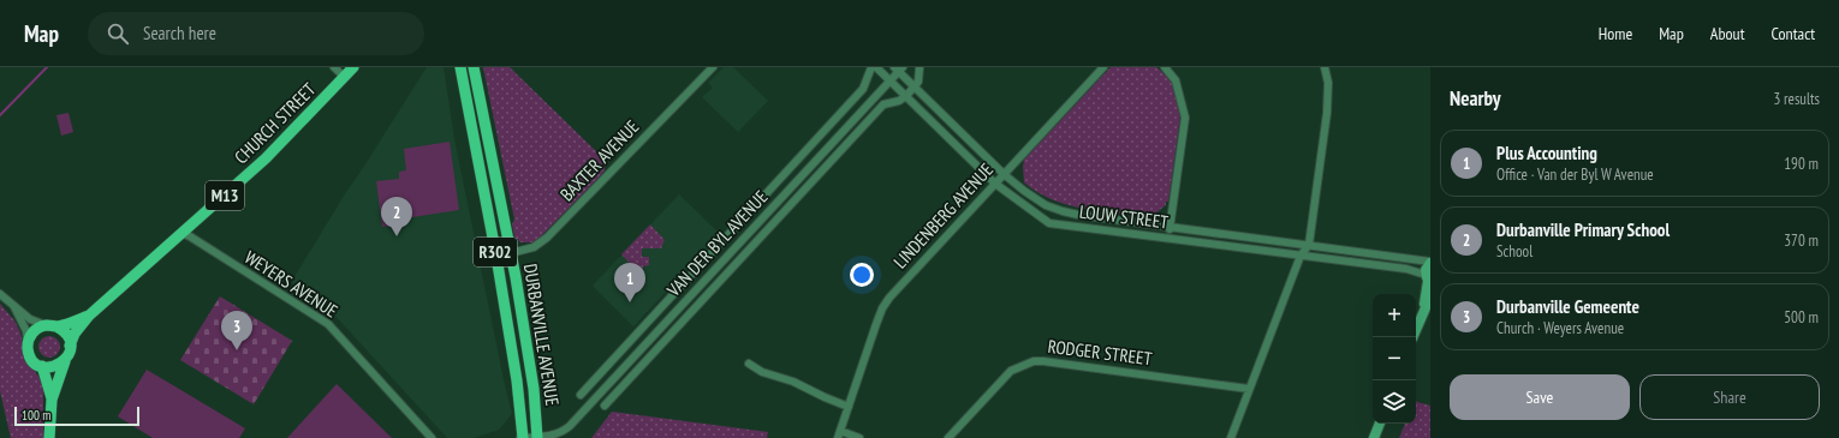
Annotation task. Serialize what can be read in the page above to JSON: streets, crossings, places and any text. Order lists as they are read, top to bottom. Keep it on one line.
{"streets":{"main road":["CHURCH STREET","M13","R302","DURBANVILLE AVENUE"],"street":["BAXTER AVENUE","LINDENBERG AVENUE","LOUW STREET","VAN DER BYL AVENUE","WEYERS AVENUE","RODGER STREET"]},"crossings":[["CHURCH STREET","M13"],["CHURCH STREET","WEYERS AVENUE"],["BAXTER AVENUE","DURBANVILLE AVENUE"],["LINDENBERG AVENUE","LOUW STREET"],["LOUW STREET","VAN DER BYL AVENUE"],["VAN DER BYL AVENUE","DURBANVILLE AVENUE"]],"scale_bar":"100 m","page":{"header":"Map","search":"Search here","nav":["Home","Map","About","Contact"],"heading":["Nearby","3 results"],"list":[{"mark":"1","name":"Plus Accounting","note":"Office · Van der Byl W Avenue","value":"190 m"},{"mark":"2","name":"Durbanville Primary School","note":"School","value":"370 m"},{"mark":"3","name":"Durbanville Gemeente","note":"Church · Weyers Avenue","value":"500 m"}],"pins":["2","1","3"],"map_buttons":["+","−"],"buttons":["Save","Share"],"scale":"100 m"}}
